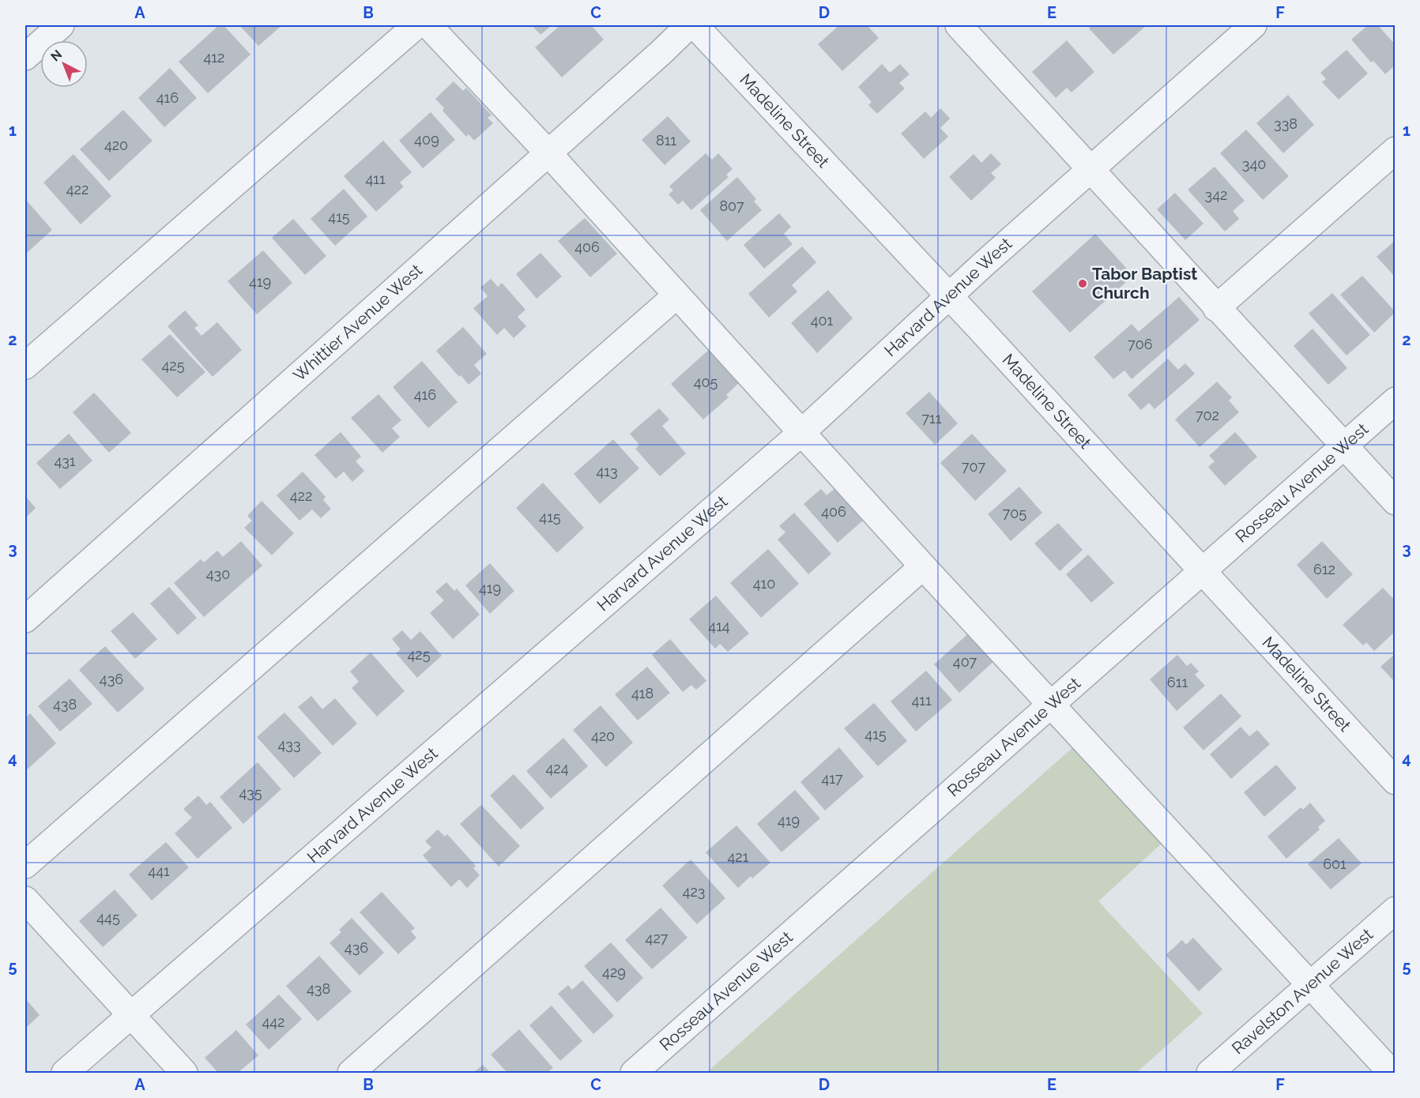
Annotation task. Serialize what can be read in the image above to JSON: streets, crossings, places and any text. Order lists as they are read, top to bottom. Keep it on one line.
{"streets":{"street":["Madeline Street","Harvard Avenue West","Whittier Avenue West","Rosseau Avenue West","Ravelston Avenue West"]},"crossings":[["Madeline Street","Harvard Avenue West"],["Madeline Street","Rosseau Avenue West"]],"places":["Tabor Baptist Church"],"house_numbers":["412","416","338","409","811","420","340","411","422","342","807","415","406","419","401","706","425","405","416","702","711","431","707","413","422","406","705","415","612","430","410","419","414","425","407","436","611","418","411","438","415","420","433","424","417","435","419","421","601","441","423","445","427","436","429","438","442"],"north":"top left","grid":{"columns":["A","B","C","D","E","F"],"rows":["1","2","3","4","5"]}}
